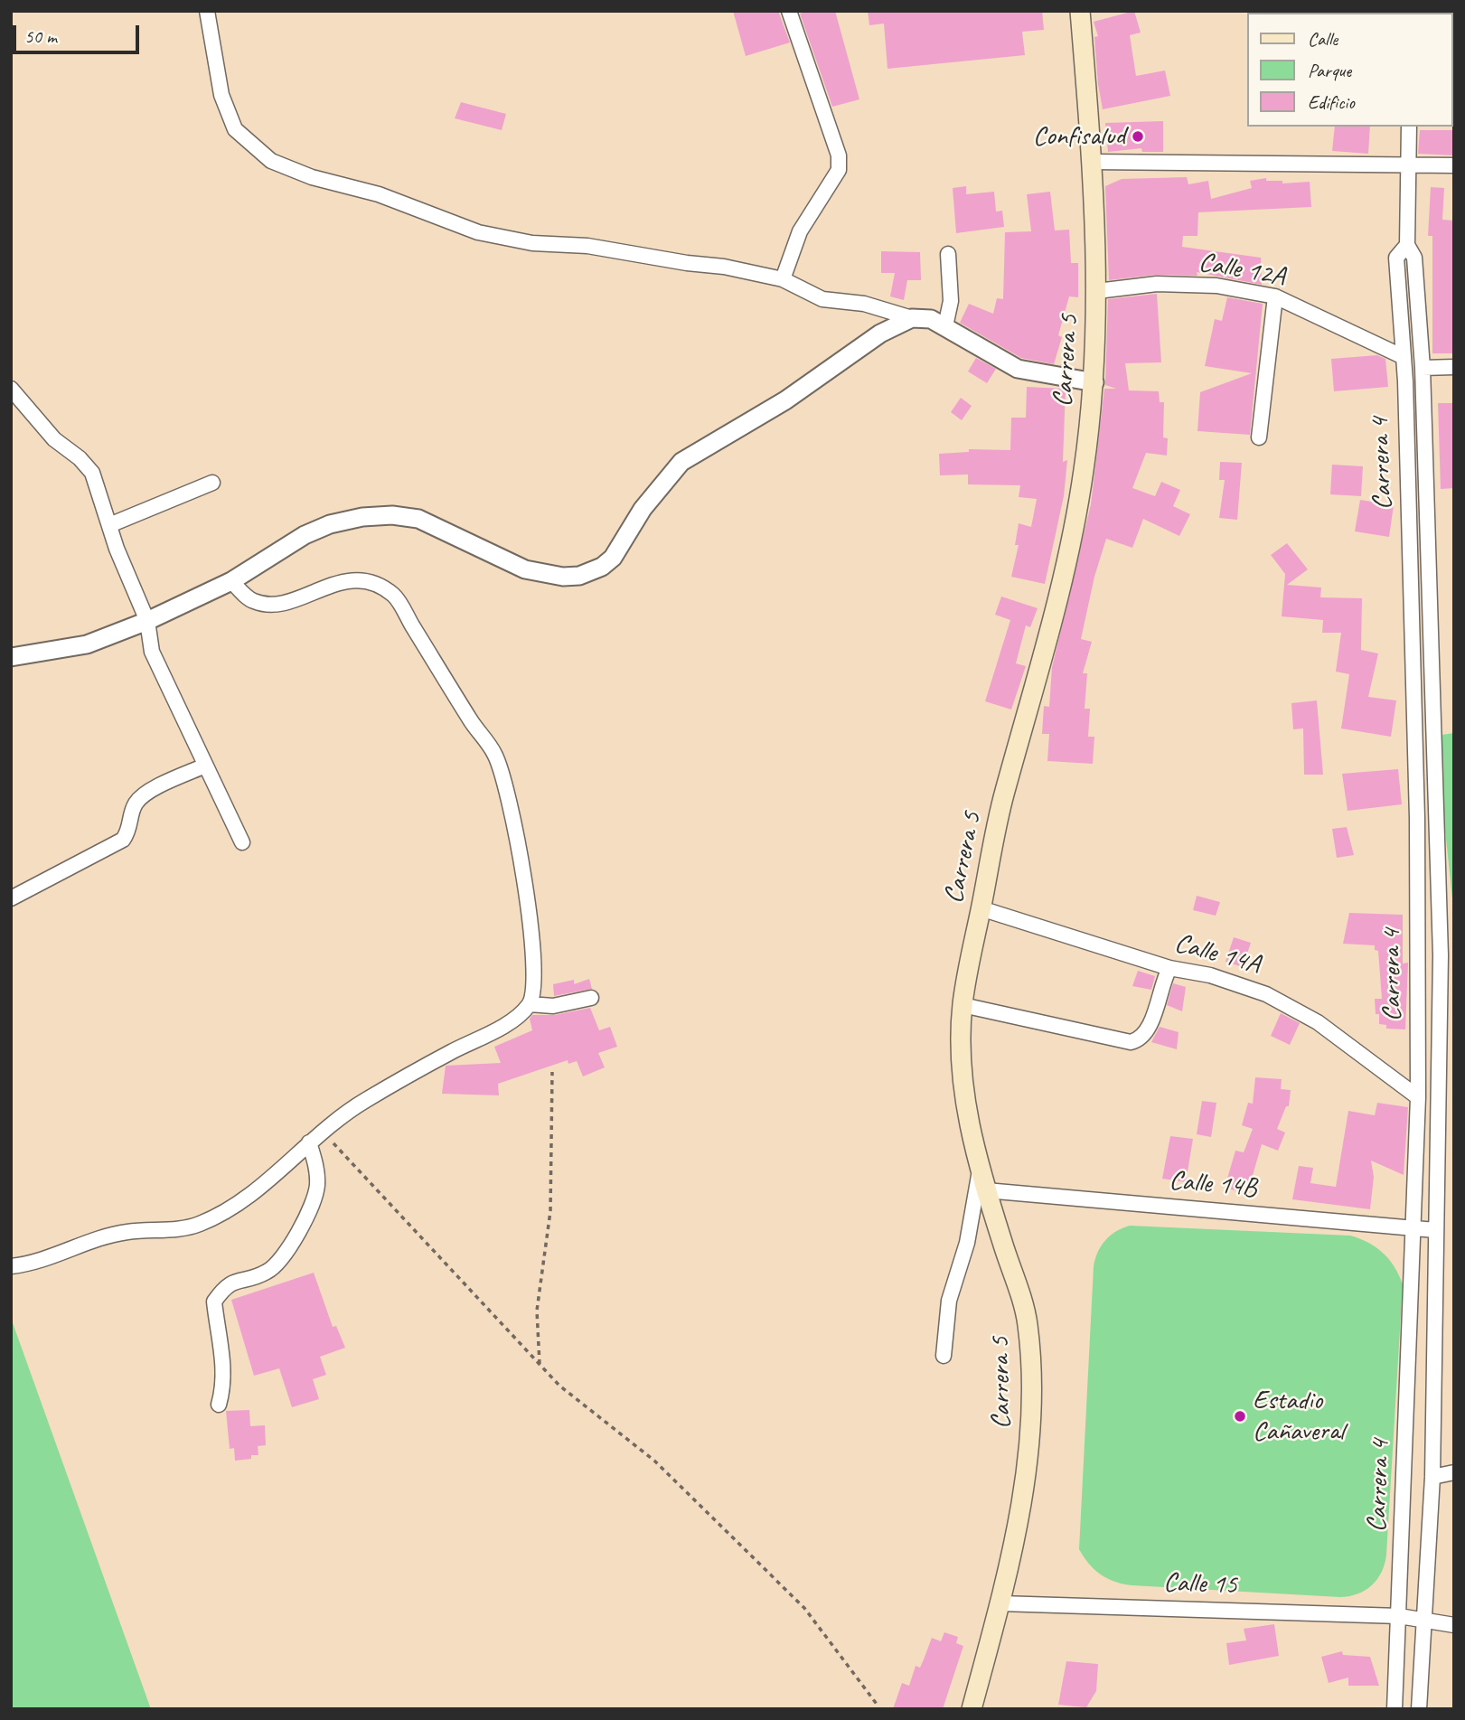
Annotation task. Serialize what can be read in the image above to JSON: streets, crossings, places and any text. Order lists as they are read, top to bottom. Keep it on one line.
{"streets":{"main road":["Carrera 5"],"street":["Calle 12A","Carrera 4","Calle 14A","Calle 14B","Calle 15"]},"crossings":[["Calle 12A","Carrera 5"],["Calle 12A","Carrera 4"],["Carrera 5","Calle 14A"],["Carrera 5","Calle 14B"],["Carrera 5","Calle 15"],["Carrera 4","Calle 14A"],["Carrera 4","Calle 14B"],["Carrera 4","Calle 15"]],"places":["Confisalud","Estadio Cañaveral"],"legend":["Calle","Parque","Edificio"],"scale_bar":"50 m"}
